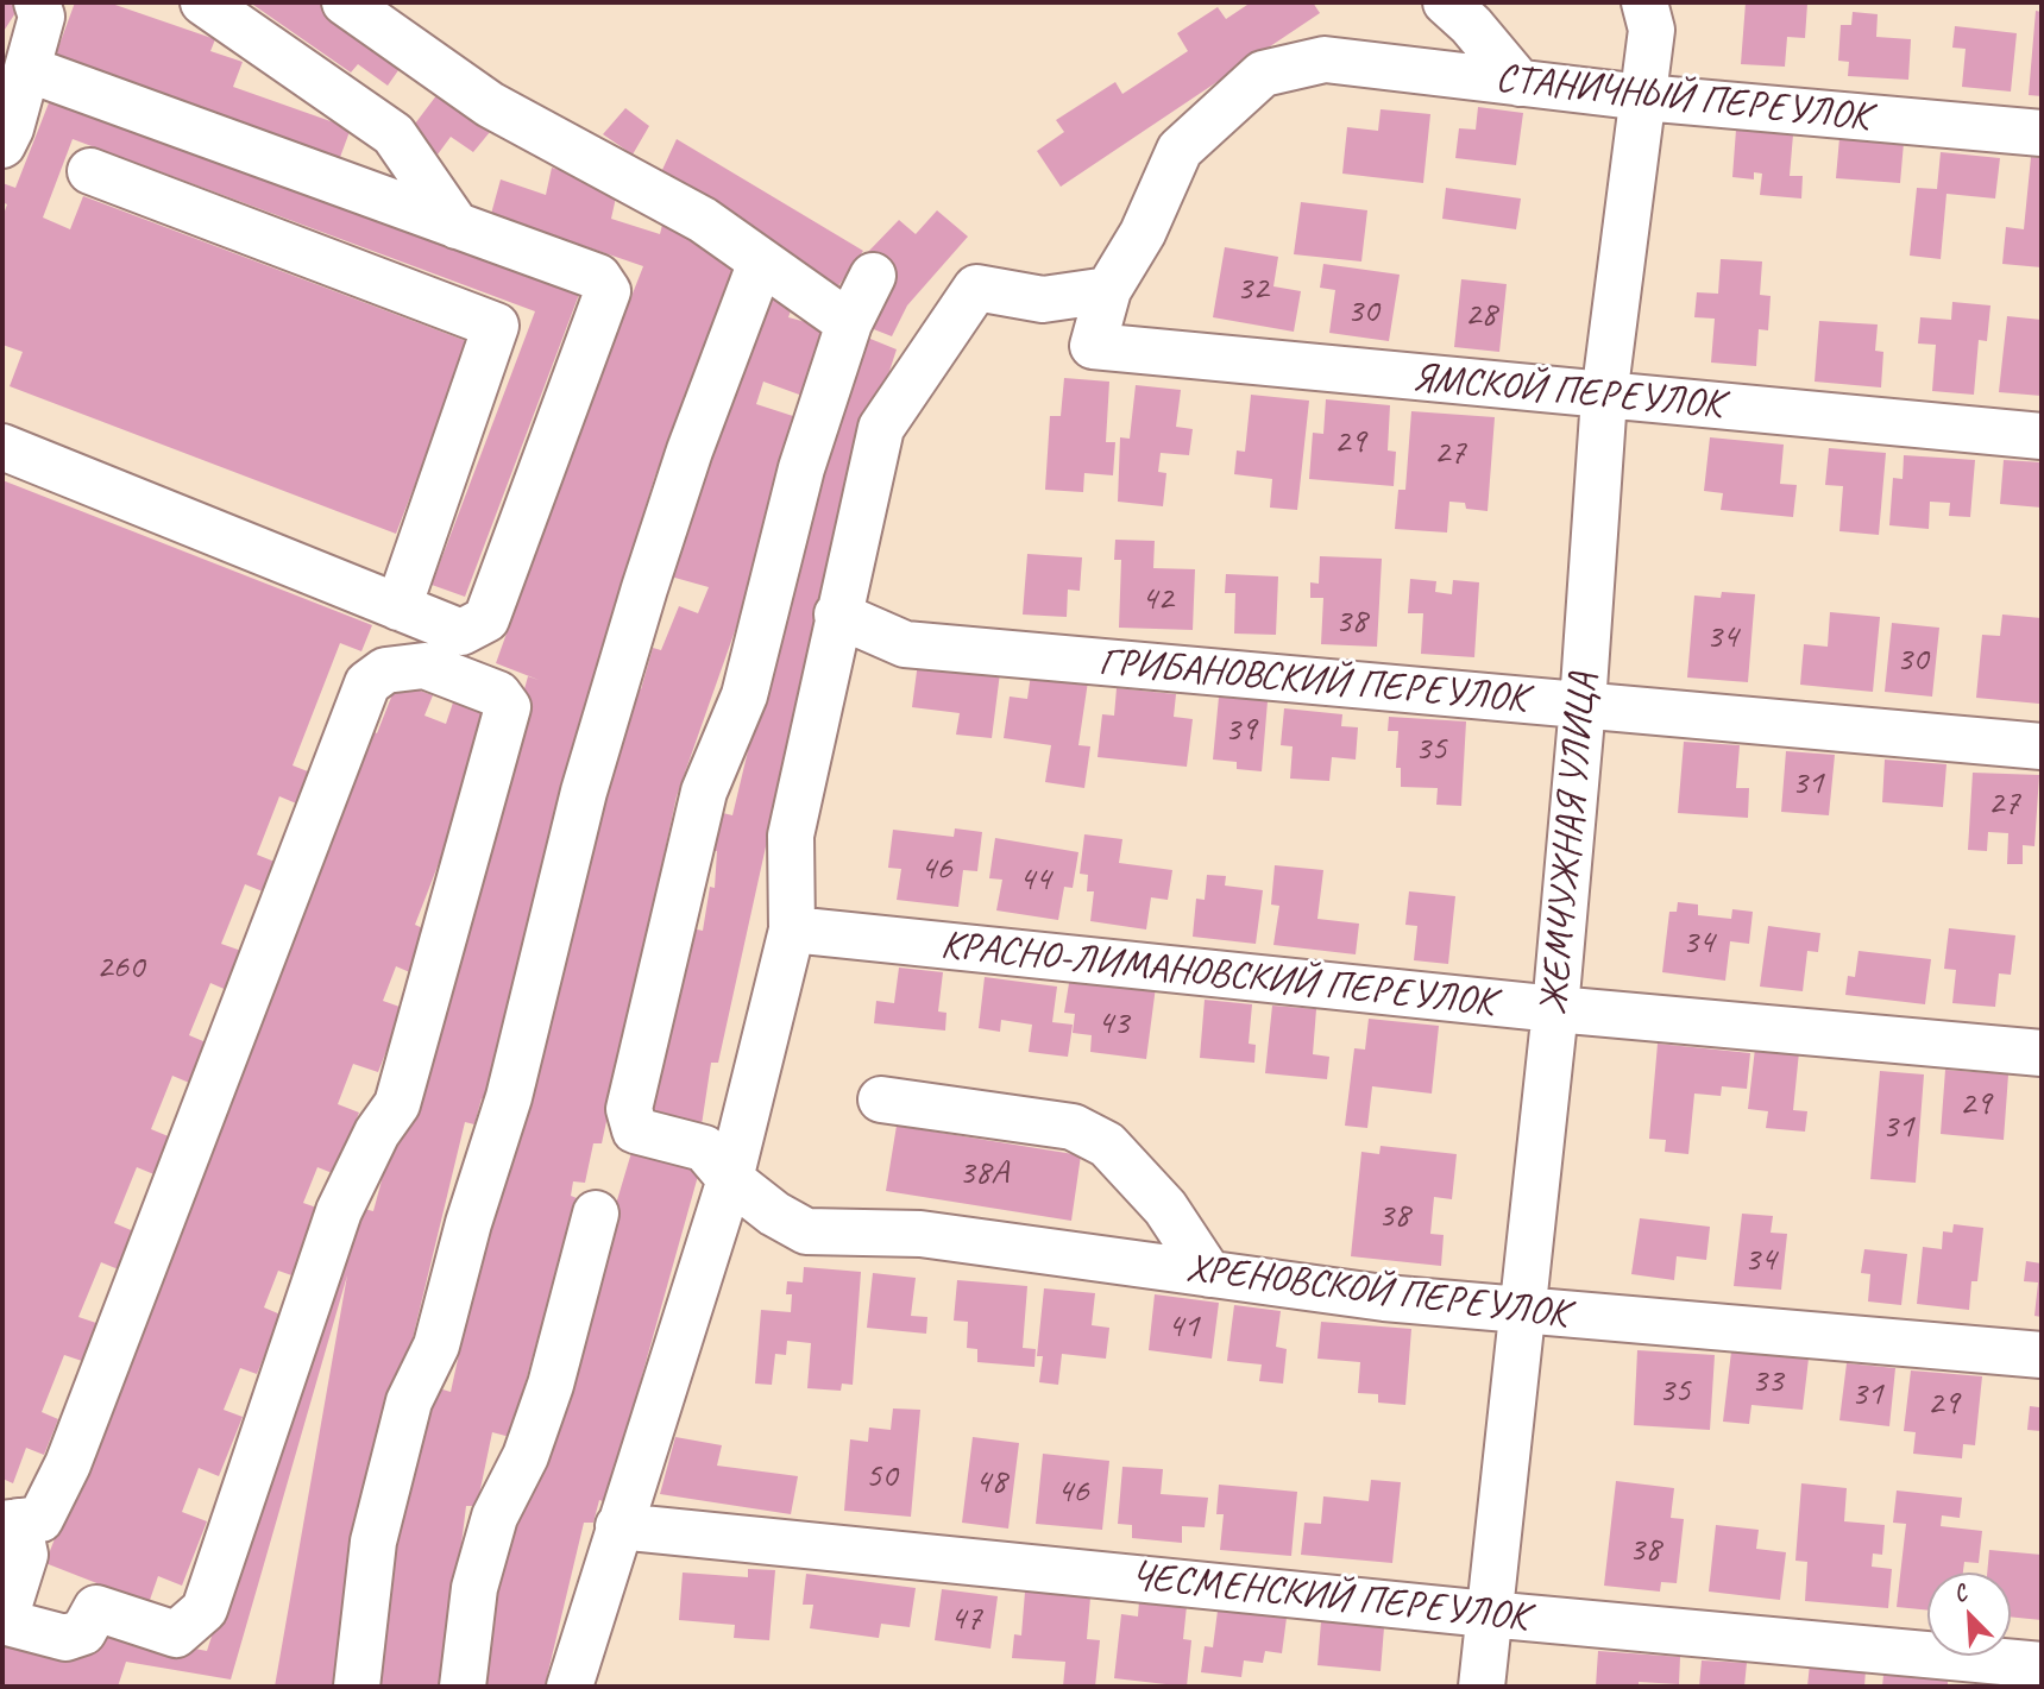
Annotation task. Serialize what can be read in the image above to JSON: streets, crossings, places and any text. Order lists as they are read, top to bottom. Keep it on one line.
{"streets":{"street":["СТАНИЧНЫЙ ПЕРЕУЛОК","ЯМСКОЙ ПЕРЕУЛОК","ГРИБАНОВСКИЙ ПЕРЕУЛОК","ЖЕМЧУЖНАЯ УЛИЦА","КРАСНО-ЛИМАНОВСКИЙ ПЕРЕУЛОК","ХРЕНОВСКОЙ ПЕРЕУЛОК","ЧЕСМЕНСКИЙ ПЕРЕУЛОК"]},"crossings":[["СТАНИЧНЫЙ ПЕРЕУЛОК","ЯМСКОЙ ПЕРЕУЛОК"],["СТАНИЧНЫЙ ПЕРЕУЛОК","ЖЕМЧУЖНАЯ УЛИЦА"],["ЯМСКОЙ ПЕРЕУЛОК","ЖЕМЧУЖНАЯ УЛИЦА"],["ГРИБАНОВСКИЙ ПЕРЕУЛОК","ЖЕМЧУЖНАЯ УЛИЦА"],["ЖЕМЧУЖНАЯ УЛИЦА","КРАСНО-ЛИМАНОВСКИЙ ПЕРЕУЛОК"],["ЖЕМЧУЖНАЯ УЛИЦА","ХРЕНОВСКОЙ ПЕРЕУЛОК"],["ЖЕМЧУЖНАЯ УЛИЦА","ЧЕСМЕНСКИЙ ПЕРЕУЛОК"]],"house_numbers":["32","30","28","29","27","42","38","34","30","39","35","31","27","46","44","34","260","43","29","31","38А","38","34","41","33","35","31","29","50","48","46","38","47"],"north":"top left"}
